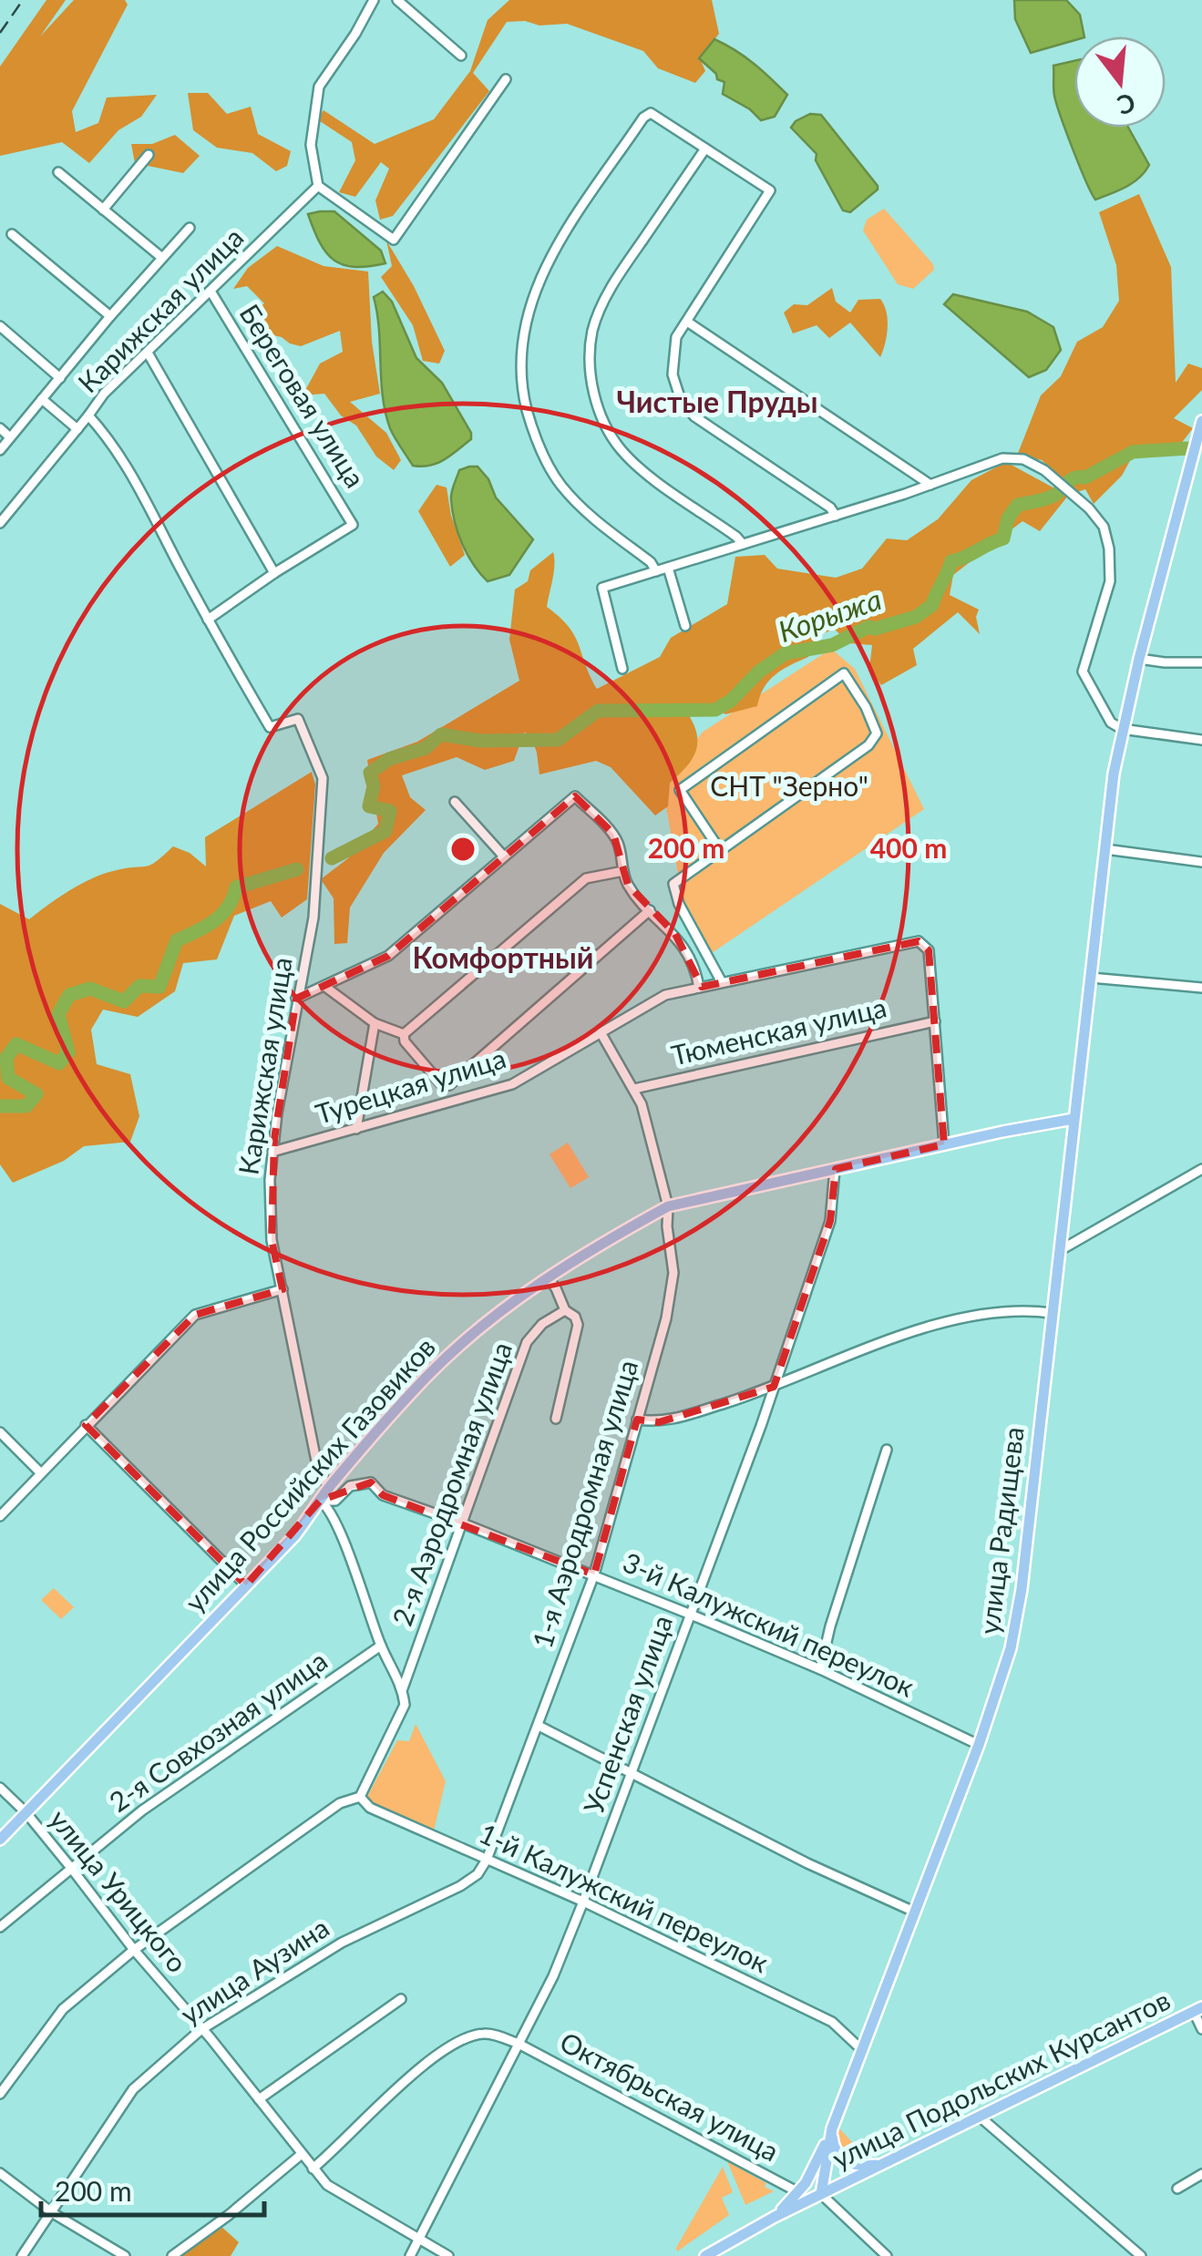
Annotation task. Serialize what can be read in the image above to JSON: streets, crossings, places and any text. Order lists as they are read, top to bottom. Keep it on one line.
{"streets":{"main road":["улица Российских Газовиков","улица Радищева","улица Подольских Курсантов"],"street":["Карижская улица","Береговая улица","Тюменская улица","Турецкая улица","2-я Аэродромная улица","1-я Аэродромная улица","3-й Калужский переулок","Успенская улица","2-я Совхозная улица","улица Урицкого","1-й Калужский переулок","улица Аузина","Октябрьская улица"]},"crossings":[["Карижская улица","Береговая улица"],["Карижская улица","Турецкая улица"],["Карижская улица","улица Российских Газовиков"],["Тюменская улица","Турецкая улица"],["Тюменская улица","1-я Аэродромная улица"],["Турецкая улица","1-я Аэродромная улица"],["улица Российских Газовиков","1-я Аэродромная улица"],["улица Российских Газовиков","улица Радищева"],["улица Российских Газовиков","3-й Калужский переулок"],["улица Российских Газовиков","Успенская улица"],["улица Российских Газовиков","улица Урицкого"],["2-я Аэродромная улица","3-й Калужский переулок"],["2-я Аэродромная улица","1-й Калужский переулок"],["1-я Аэродромная улица","3-й Калужский переулок"],["1-я Аэродромная улица","1-й Калужский переулок"],["1-я Аэродромная улица","улица Аузина"],["улица Радищева","3-й Калужский переулок"],["улица Радищева","1-й Калужский переулок"],["улица Радищева","улица Подольских Курсантов"],["3-й Калужский переулок","Успенская улица"],["Успенская улица","улица Урицкого"],["Успенская улица","1-й Калужский переулок"],["Успенская улица","Октябрьская улица"],["2-я Совхозная улица","улица Урицкого"],["улица Урицкого","улица Аузина"],["улица Урицкого","Октябрьская улица"],["1-й Калужский переулок","улица Аузина"]],"districts":["Чистые Пруды","Комфортный"],"water":["Корыжа"],"parks":["СНТ \"Зерно\""],"scale_bar":"200 m","north":"bottom","rings":["200 m","400 m"]}
